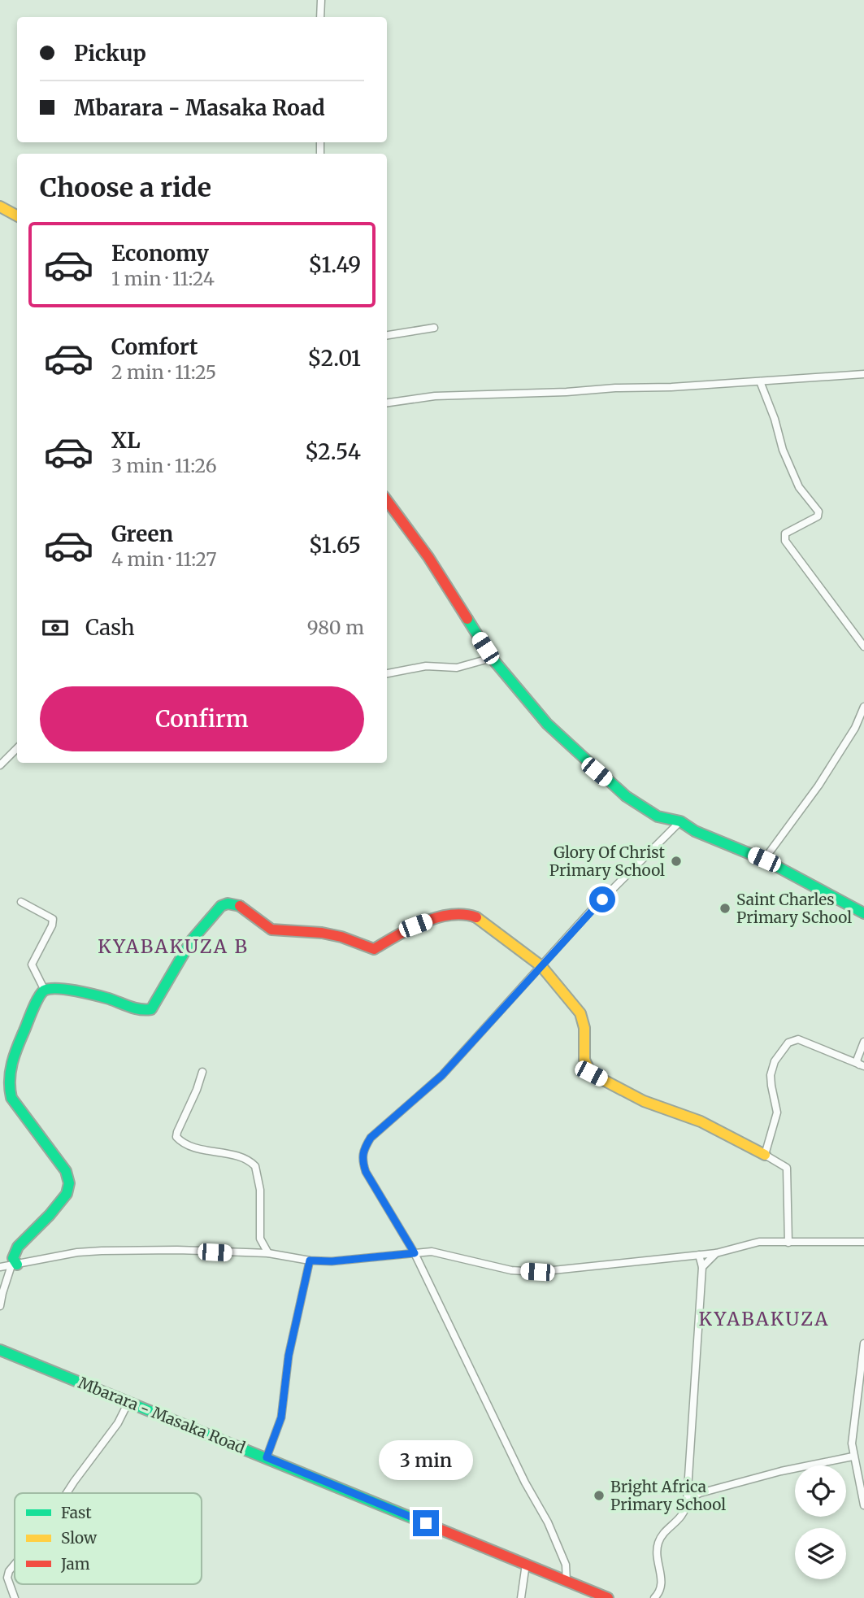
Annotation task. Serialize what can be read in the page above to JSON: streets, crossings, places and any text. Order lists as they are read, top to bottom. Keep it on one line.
{"streets":{"main road":["Mbarara - Masaka Road"]},"districts":["KYABAKUZA B","KYABAKUZA"],"places":["Glory Of Christ Primary School","Saint Charles Primary School","Bright Africa Primary School"],"legend":["Fast","Slow","Jam"],"page":{"banner":["Pickup","Mbarara - Masaka Road"],"heading":"Choose a ride","list":[{"name":"Economy","note":"1 min · 11:24","value":"$1.49"},{"name":"Comfort","note":"2 min · 11:25","value":"$2.01"},{"name":"XL","note":"3 min · 11:26","value":"$2.54"},{"name":"Green","note":"4 min · 11:27","value":"$1.65"}],"pay":["Cash","980 m"],"buttons":"Confirm","bubble":"3 min"}}
